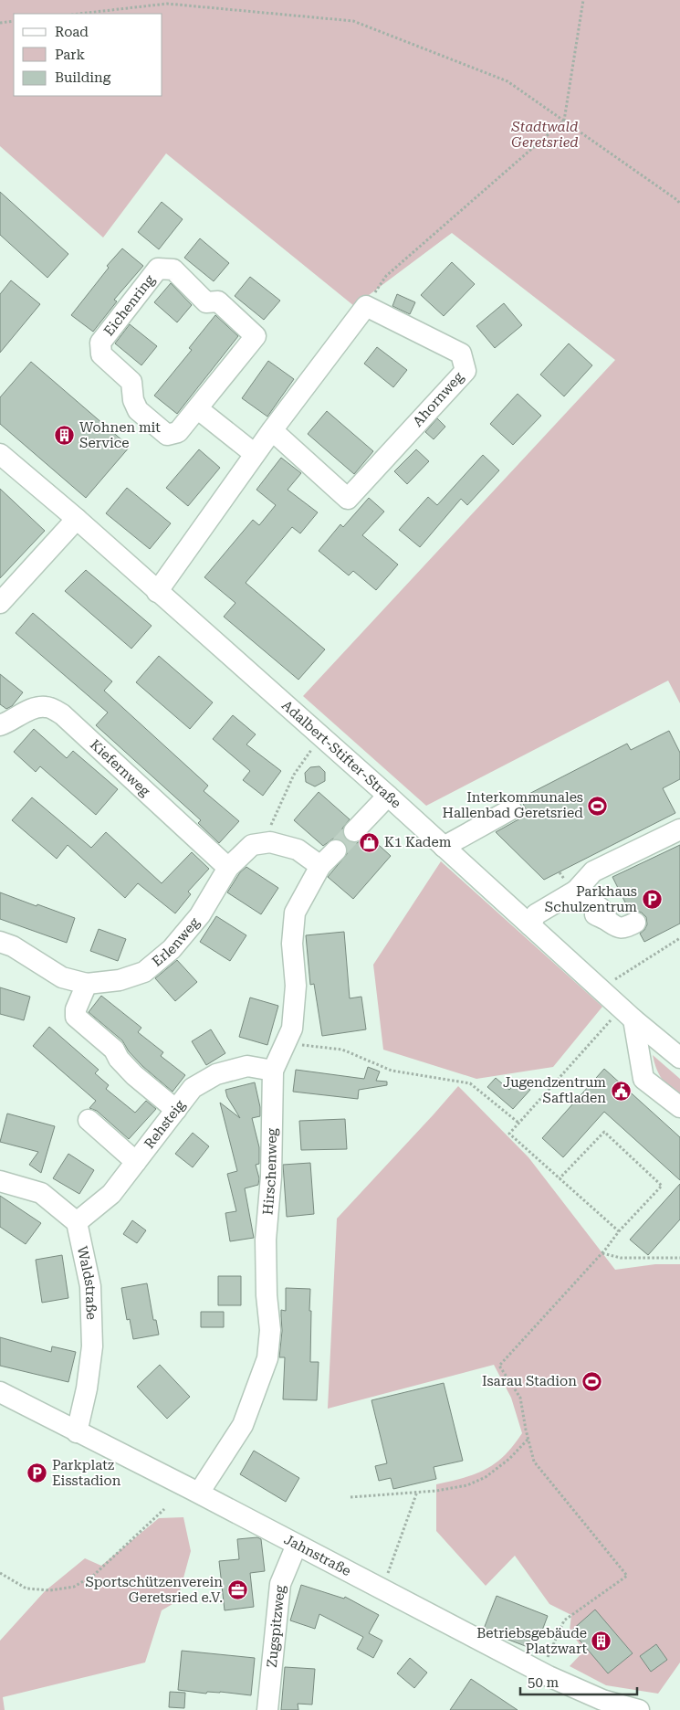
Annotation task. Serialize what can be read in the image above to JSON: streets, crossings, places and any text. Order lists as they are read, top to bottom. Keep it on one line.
{"streets":{"street":["Eichenring","Ahornweg","Adalbert-Stifter-Straße","Kiefernweg","Erlenweg","Rehsteig","Hirschenweg","Waldstraße","Jahnstraße","Zugspitzweg"]},"crossings":[["Ahornweg","Adalbert-Stifter-Straße"],["Kiefernweg","Erlenweg"],["Erlenweg","Hirschenweg"],["Rehsteig","Hirschenweg"],["Rehsteig","Waldstraße"],["Hirschenweg","Jahnstraße"],["Waldstraße","Jahnstraße"],["Jahnstraße","Zugspitzweg"]],"parks":["Stadtwald Geretsried"],"places":{"building":["Wohnen mit Service","Betriebsgebäude Platzwart"],"sports":["Interkommunales Hallenbad Geretsried","Isarau Stadion"],"shop":["K1 Kadem"],"parking":["Parkhaus Schulzentrum","Parkplatz Eisstadion"],"public building":["Jugendzentrum Saftladen"],"office":["Sportschützenverein Geretsried e.V."]},"legend":["Road","Park","Building"],"scale_bar":"50 m"}
